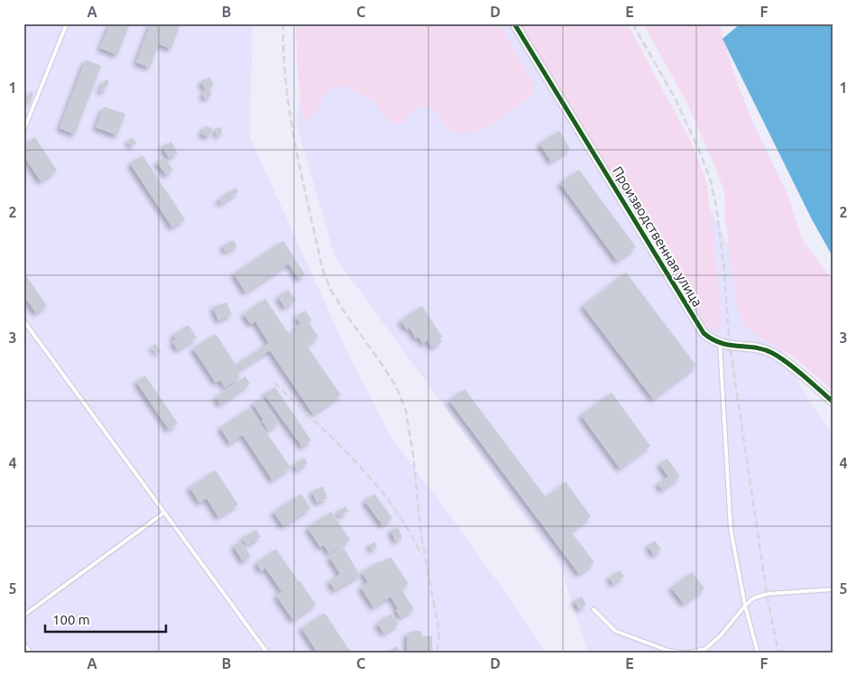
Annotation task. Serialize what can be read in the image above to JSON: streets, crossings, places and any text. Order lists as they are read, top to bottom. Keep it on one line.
{"streets":{"street":["Производственная улица"]},"scale_bar":"100 m","grid":{"columns":["A","B","C","D","E","F"],"rows":["1","2","3","4","5"]}}
